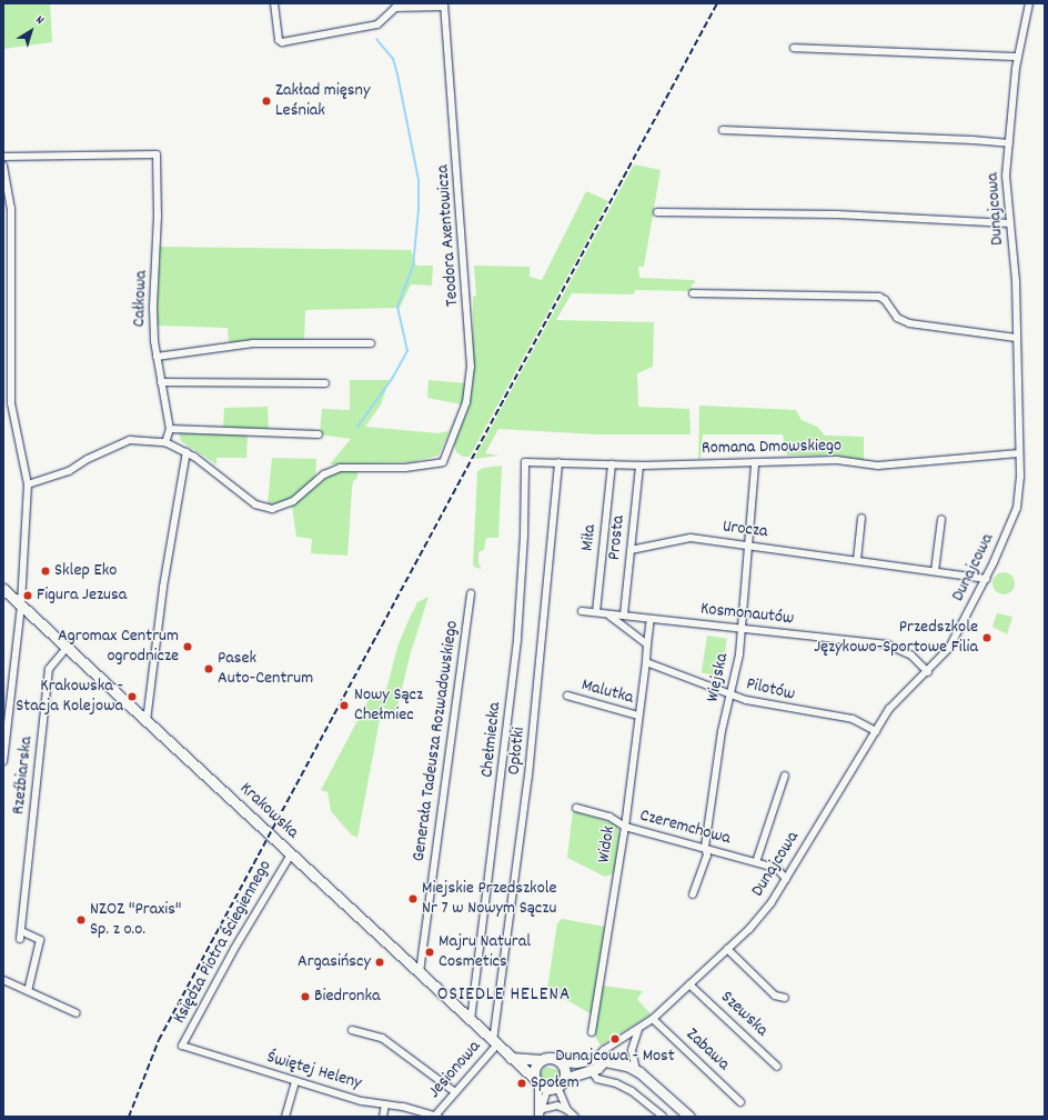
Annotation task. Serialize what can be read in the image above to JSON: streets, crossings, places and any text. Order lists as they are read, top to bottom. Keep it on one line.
{"streets":{"main road":["Krakowska"],"street":["Dunajcowa","Teodora Axentowicza","Całkowa","Romana Dmowskiego","Urocza","Miła","Prosta","Kosmonautów","Wiejska","Pilotów","Malutka","Chełmiecka","Generała Tadeusza Rozwadowskiego","Opłotki","Rzeźbiarska","Czeremchowa","Widok","Księdza Piotra Ściegiennego","Szewska","Zabawa","Jesionowa","Świętej Heleny"]},"crossings":[["Dunajcowa","Romana Dmowskiego"],["Dunajcowa","Urocza"],["Dunajcowa","Kosmonautów"],["Dunajcowa","Pilotów"],["Dunajcowa","Czeremchowa"],["Dunajcowa","Szewska"],["Dunajcowa","Zabawa"],["Romana Dmowskiego","Miła"],["Romana Dmowskiego","Prosta"],["Romana Dmowskiego","Wiejska"],["Romana Dmowskiego","Chełmiecka"],["Romana Dmowskiego","Opłotki"],["Urocza","Prosta"],["Urocza","Wiejska"],["Miła","Kosmonautów"],["Prosta","Kosmonautów"],["Kosmonautów","Wiejska"],["Wiejska","Pilotów"],["Wiejska","Czeremchowa"],["Pilotów","Widok"],["Malutka","Widok"],["Chełmiecka","Krakowska"],["Generała Tadeusza Rozwadowskiego","Krakowska"],["Opłotki","Krakowska"],["Opłotki","Jesionowa"],["Rzeźbiarska","Krakowska"],["Krakowska","Księdza Piotra Ściegiennego"],["Krakowska","Jesionowa"],["Czeremchowa","Widok"],["Księdza Piotra Ściegiennego","Świętej Heleny"],["Jesionowa","Świętej Heleny"]],"districts":["OSIEDLE HELENA"],"places":["Zakład mięsny Leśniak","Sklep Eko","Figura Jezusa","Przedszkole Językowo-Sportowe Filia","Agromax Centrum ogrodnicze","Pasek Auto-Centrum","Krakowska - Stacja Kolejowa","Nowy Sącz Chełmiec","Miejskie Przedszkole Nr 7 w Nowym Sączu","NZOZ \"Praxis\" Sp. z o.o.","Majru Natural Cosmetics","Argasińscy","Biedronka","Dunajcowa - Most","Społem"],"north":"top right"}
